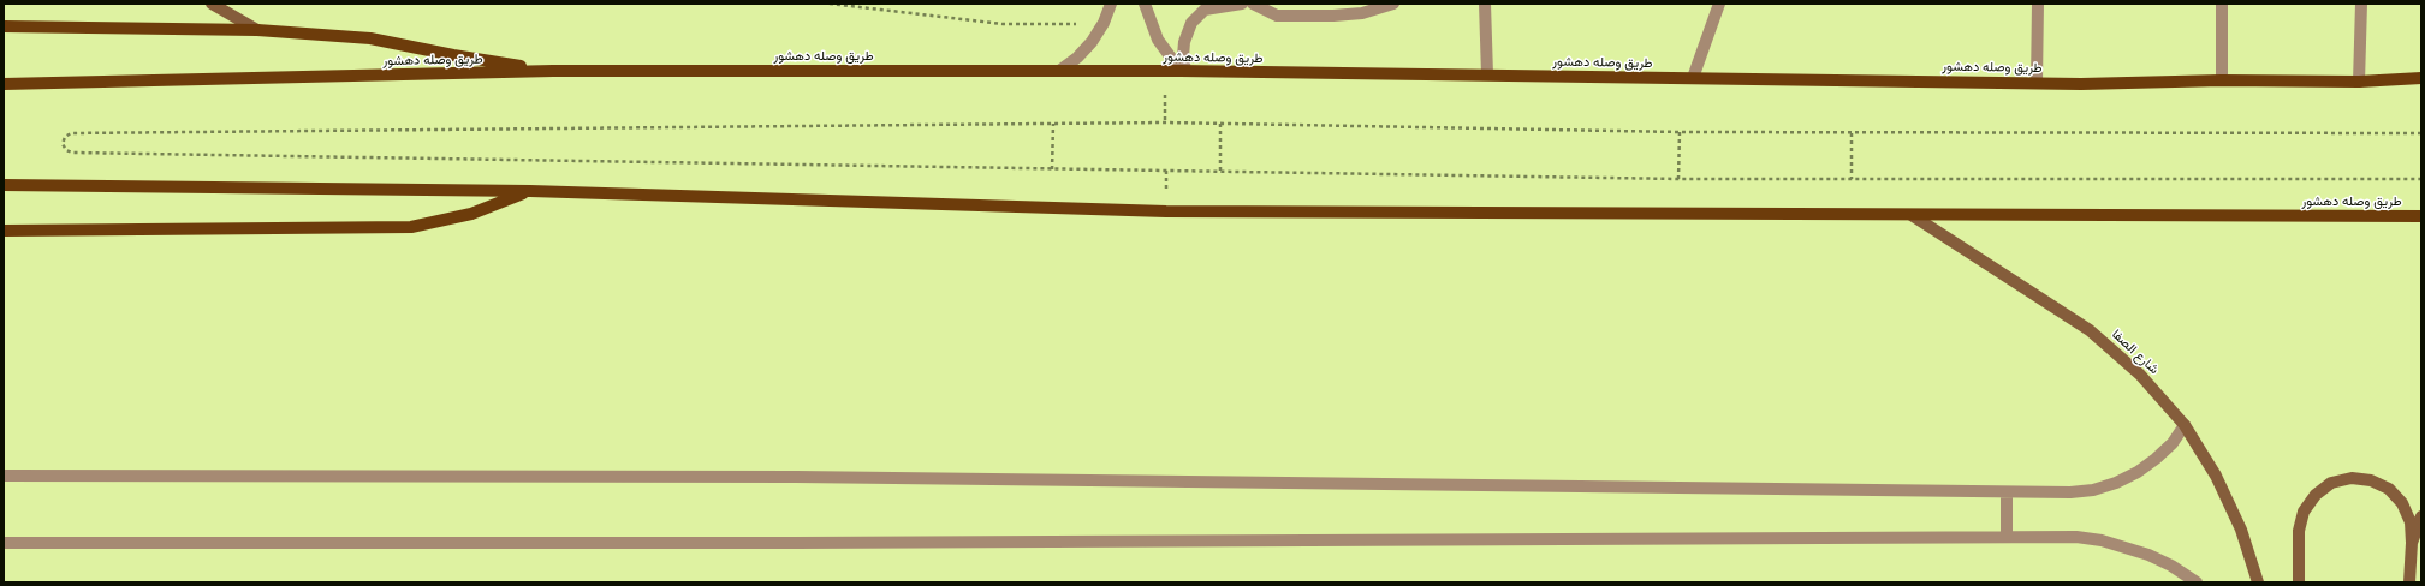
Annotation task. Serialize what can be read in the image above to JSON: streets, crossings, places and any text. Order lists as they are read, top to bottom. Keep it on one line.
{"streets":{"main road":["طريق وصله دهشور"],"street":["شارع الصفا"]},"crossings":[["طريق وصله دهشور","شارع الصفا"]]}
